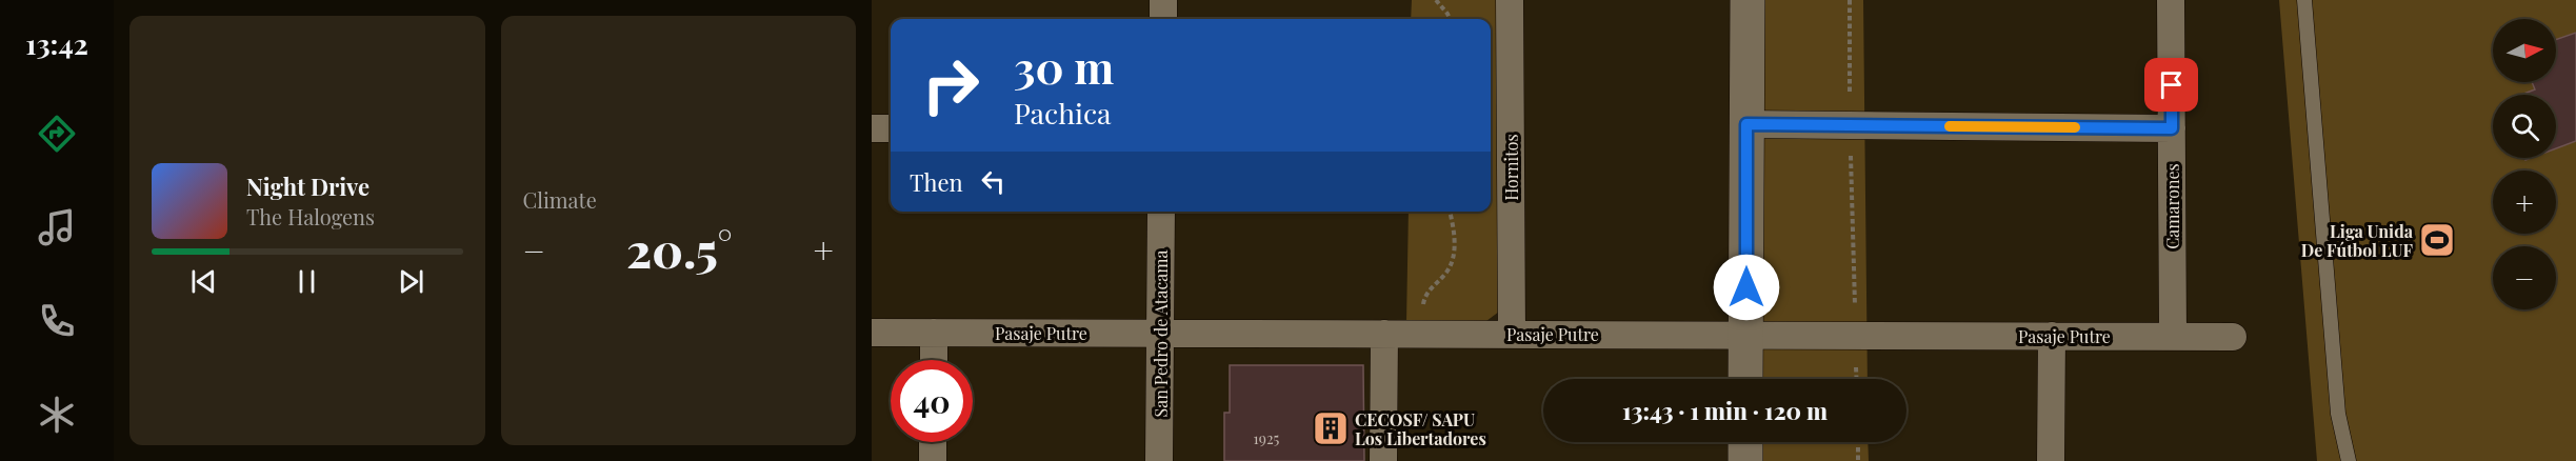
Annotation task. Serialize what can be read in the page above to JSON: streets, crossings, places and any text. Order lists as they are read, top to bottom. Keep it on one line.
{"streets":{"street":["Hornitos","Camarones","Pasaje Putre","San Pedro de Atacama"]},"crossings":[["Hornitos","Pasaje Putre"],["Camarones","Pasaje Putre"],["Pasaje Putre","San Pedro de Atacama"]],"places":{"sports":["Liga Unida De Fútbol LUF"],"building":["CECOSF/ SAPU Los Libertadores"]},"house_numbers":["1925"],"north":"right","page":{"tabs":"13:42","tile":"Climate","map_buttons":["+","−"],"turn":["30 m","Pachica"],"then":"Then","song":["Night Drive","The Halogens"],"heat":["−","20.5°","+"],"limit":"40","trip":"13:43 · 1 min · 120 m"}}
